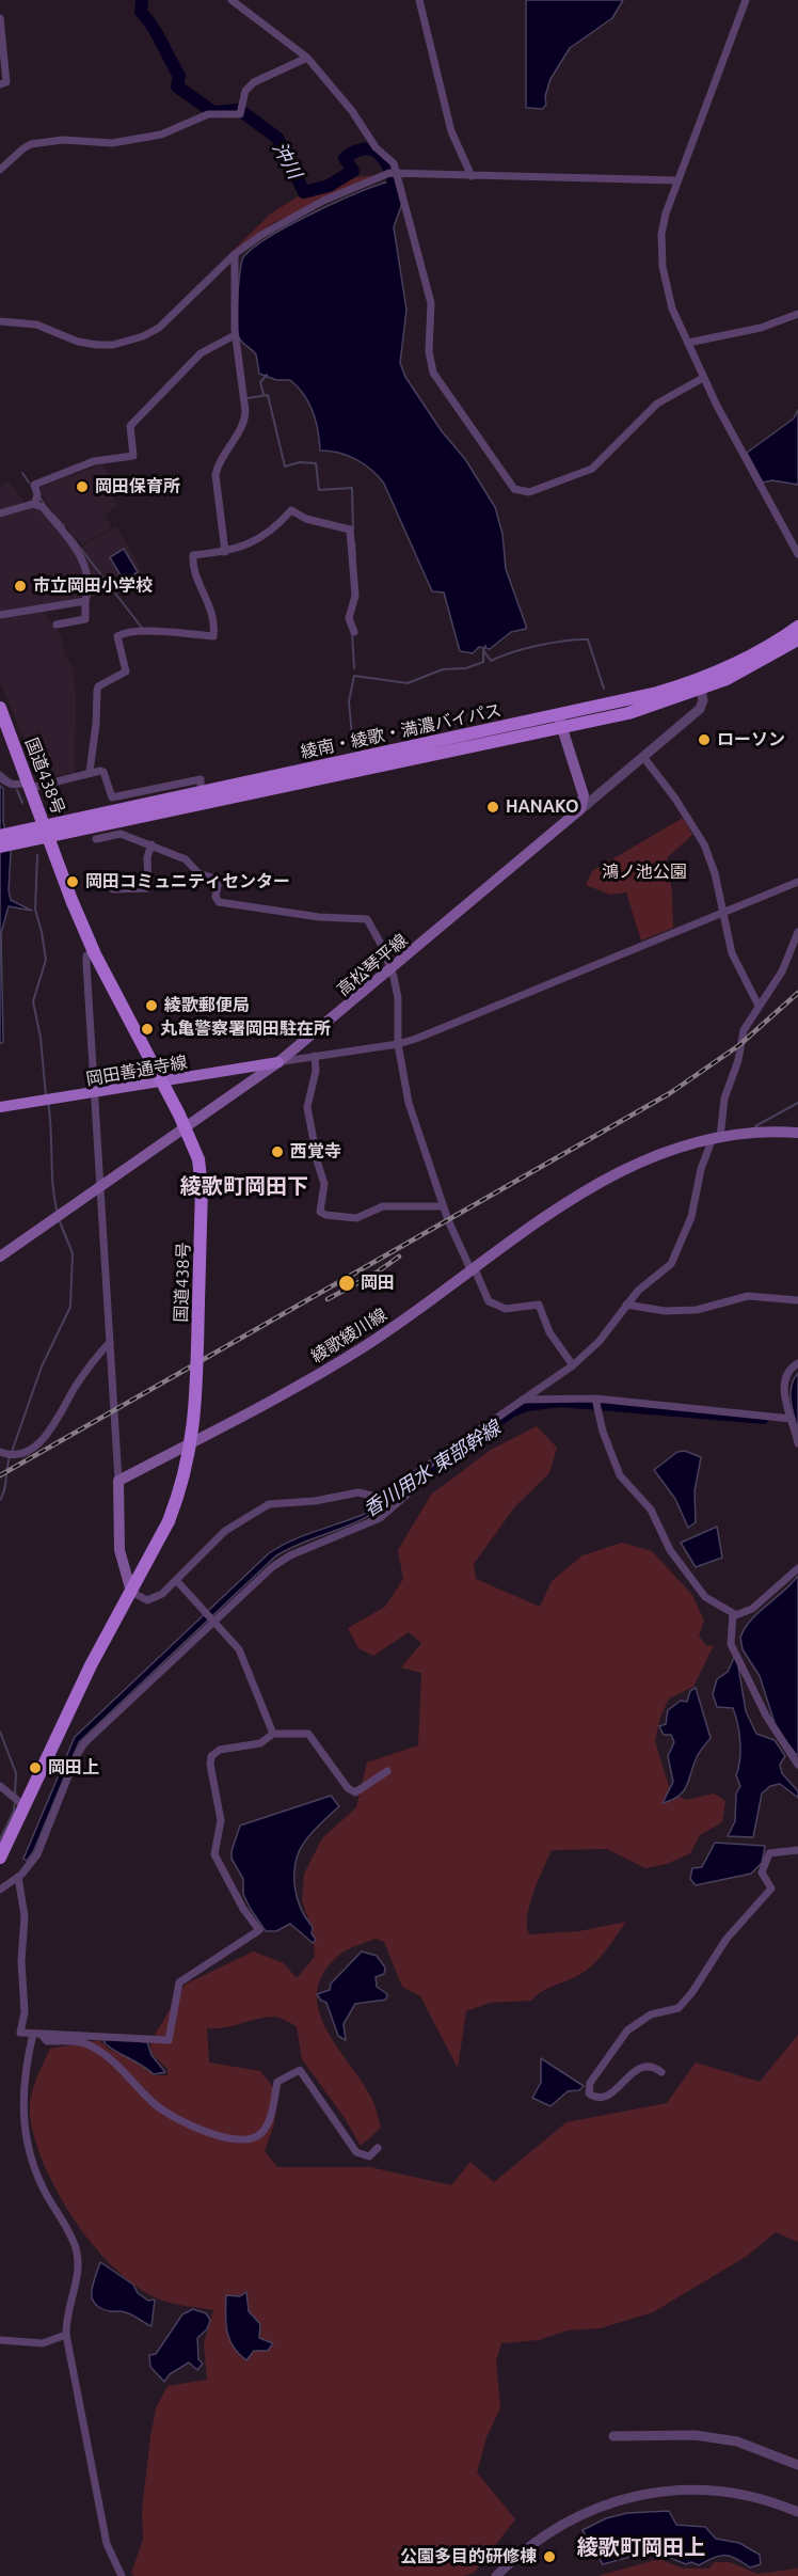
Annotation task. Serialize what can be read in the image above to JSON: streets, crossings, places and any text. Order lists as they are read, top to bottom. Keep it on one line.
{"streets":{"highway":["綾南・綾歌・満濃バイパス","国道438号"],"main road":["高松琴平線","岡田善通寺線","綾歌綾川線"]},"crossings":[["綾南・綾歌・満濃バイパス","国道438号"],["国道438号","高松琴平線"],["国道438号","岡田善通寺線"],["高松琴平線","岡田善通寺線"]],"districts":["綾歌町岡田下","綾歌町岡田上"],"water":["沖川","香川用水 東部幹線"],"parks":["鴻ノ池公園"],"places":["岡田保育所","市立岡田小学校","ローソン","HANAKO","岡田コミュニティセンター","綾歌郵便局","丸亀警察署岡田駐在所","西覚寺","岡田","岡田上","公園多目的研修棟"]}
